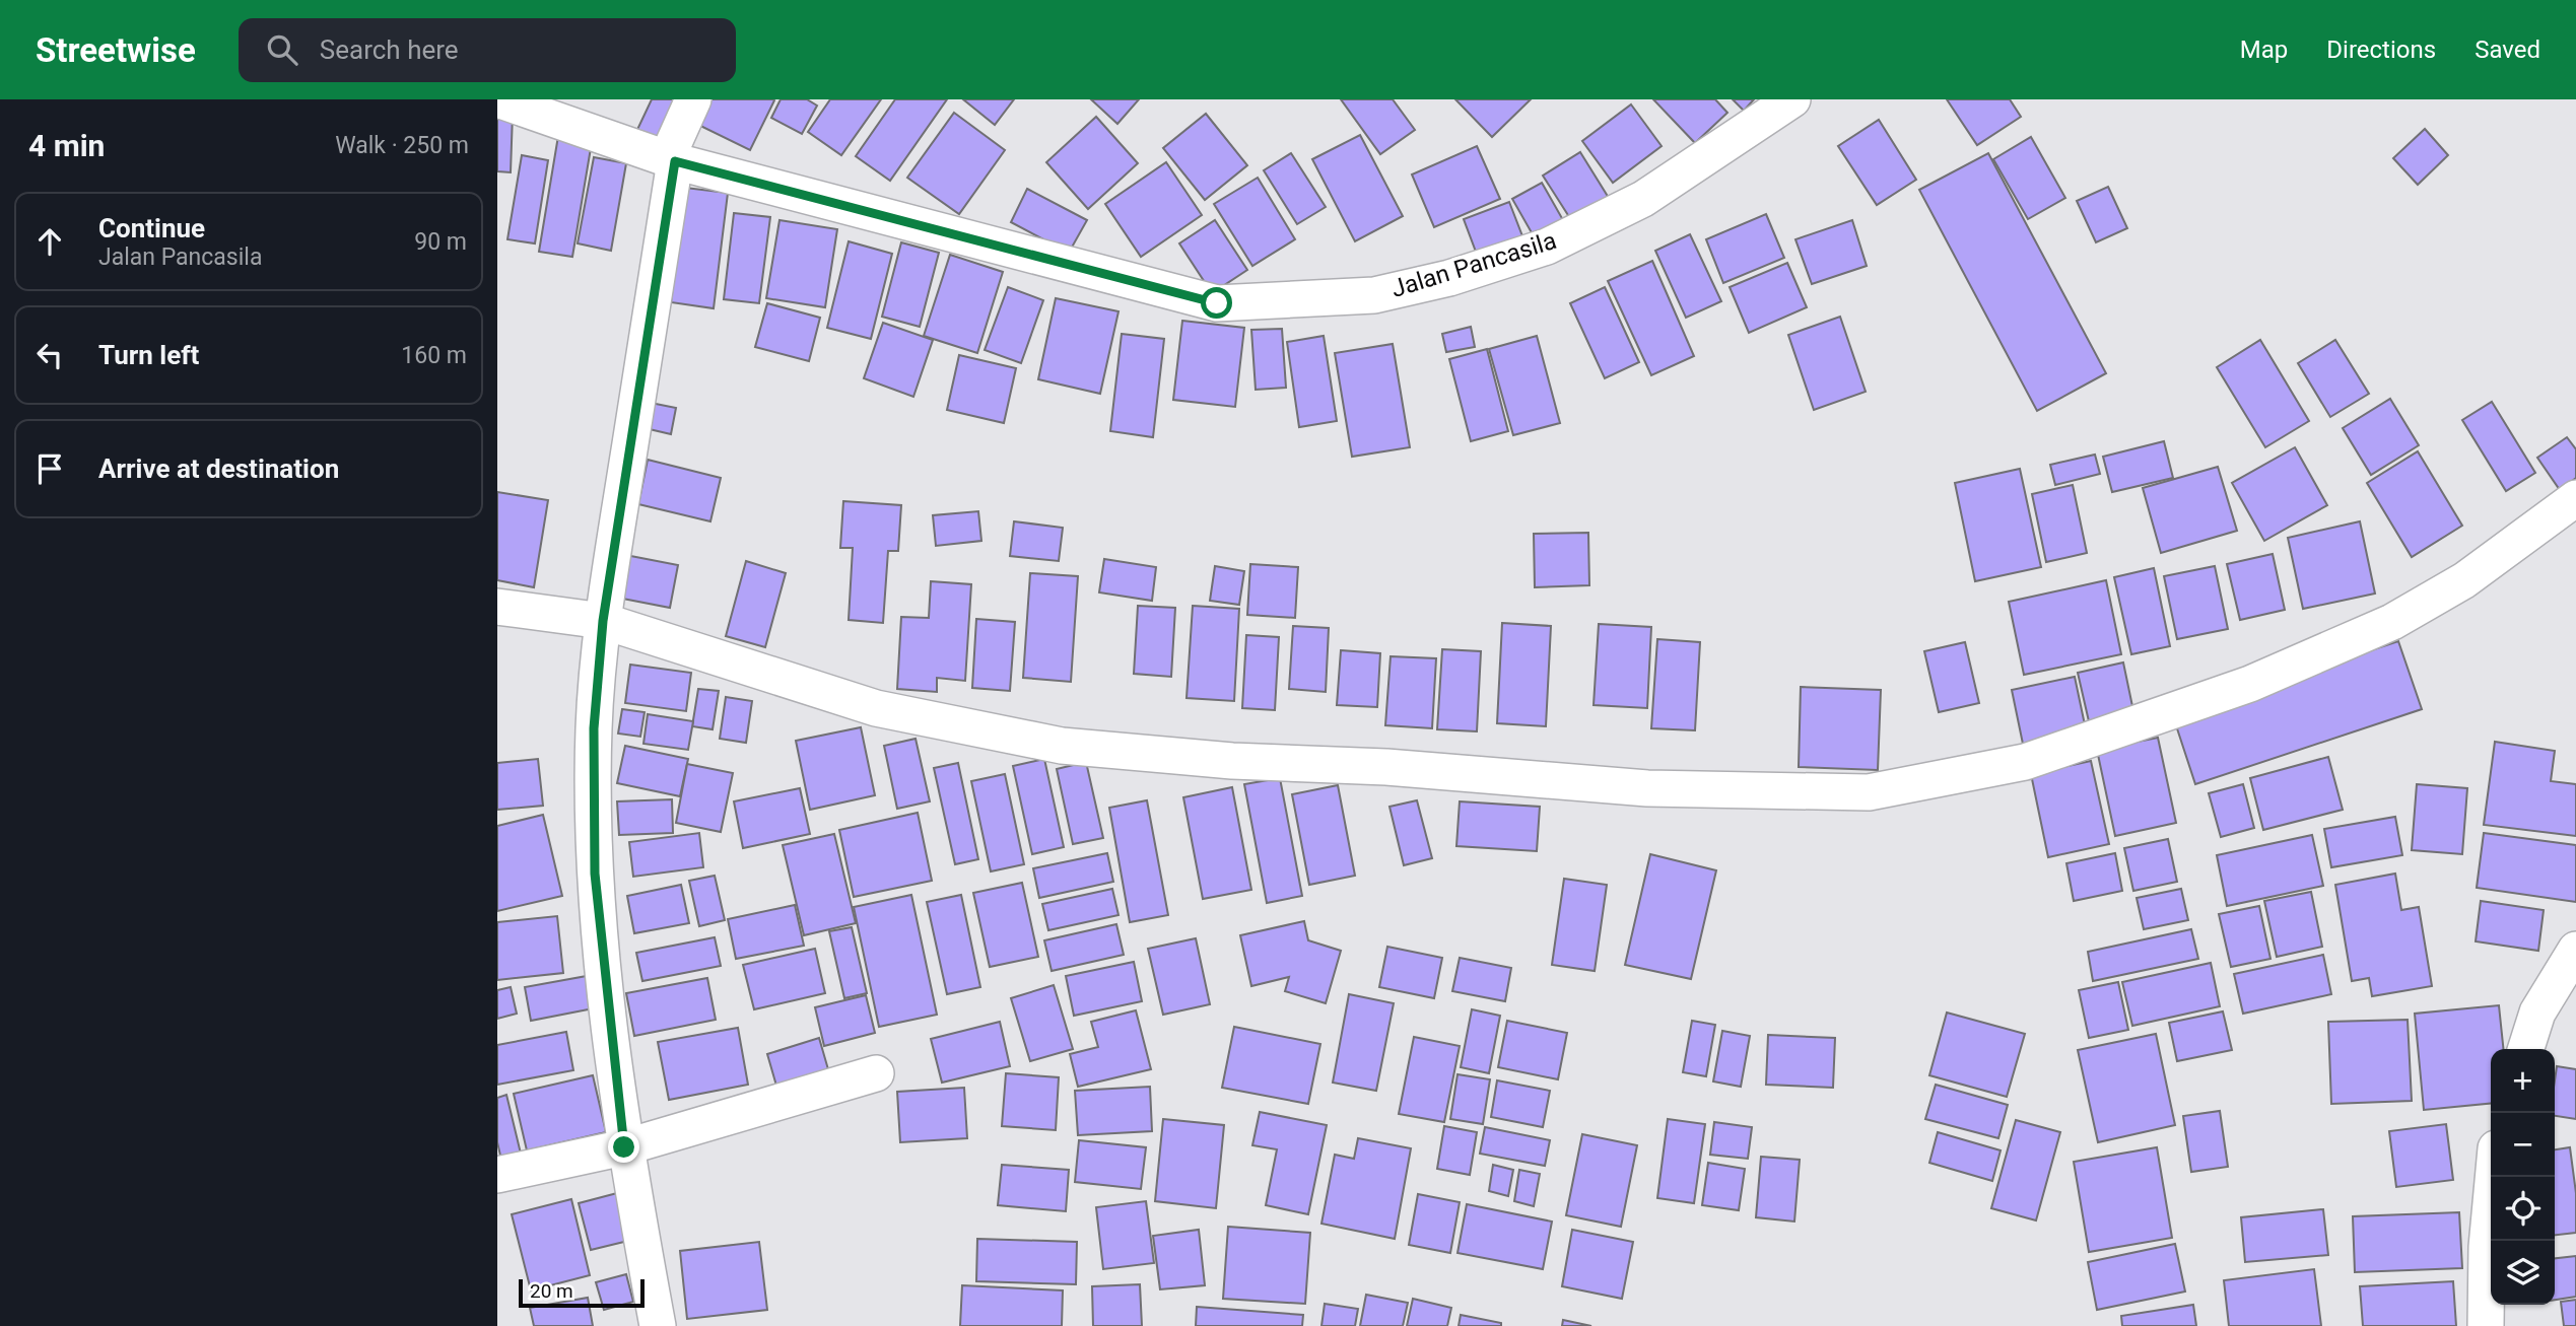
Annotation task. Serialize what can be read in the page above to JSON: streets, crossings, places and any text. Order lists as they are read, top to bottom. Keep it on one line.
{"streets":{"street":["Jalan Pancasila"]},"scale_bar":"20 m","page":{"header":"Streetwise","search":"Search here","nav":["Map","Directions","Saved"],"heading":["4 min","Walk · 250 m"],"list":[["Continue","Jalan Pancasila","90 m"],["Turn left","160 m"],"Arrive at destination"],"map_buttons":["+","−"],"scale":"20 m"}}
